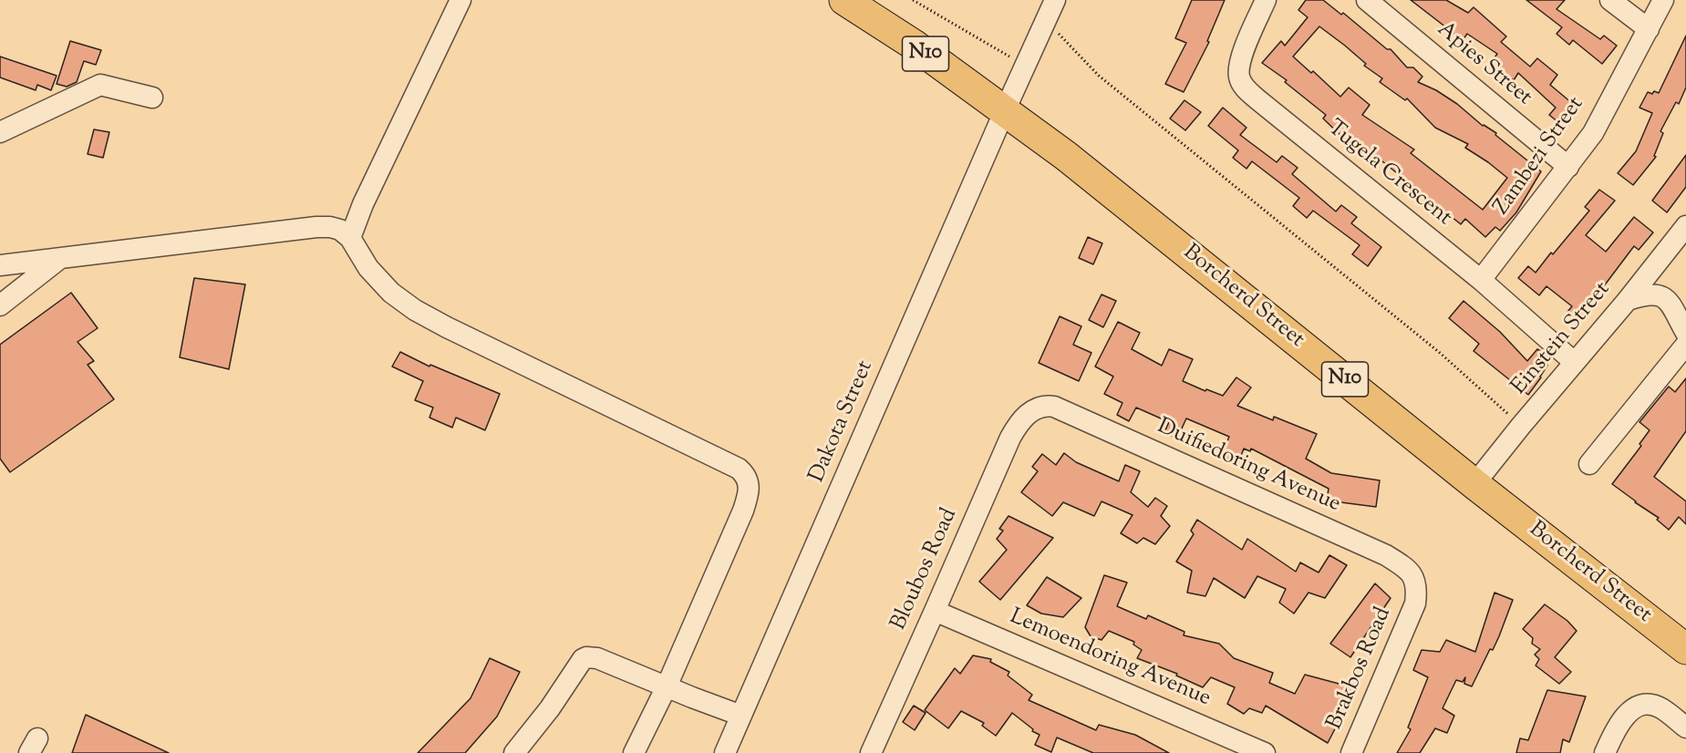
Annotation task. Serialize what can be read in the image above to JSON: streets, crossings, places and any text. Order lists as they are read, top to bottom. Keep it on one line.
{"streets":{"highway":["N10","Borcherd Street"],"street":["Apies Street","Zambezi Street","Tugela Crescent","Einstein Street","Dakota Street","Duifiedoring Avenue","Bloubos Road","Lemoendoring Avenue","Brakbos Road"]},"crossings":[["N10","Borcherd Street"],["N10","Dakota Street"],["Apies Street","Zambezi Street"],["Zambezi Street","Tugela Crescent"],["Tugela Crescent","Einstein Street"],["Borcherd Street","Einstein Street"],["Borcherd Street","Dakota Street"],["Duifiedoring Avenue","Bloubos Road"],["Duifiedoring Avenue","Brakbos Road"],["Bloubos Road","Lemoendoring Avenue"]]}
